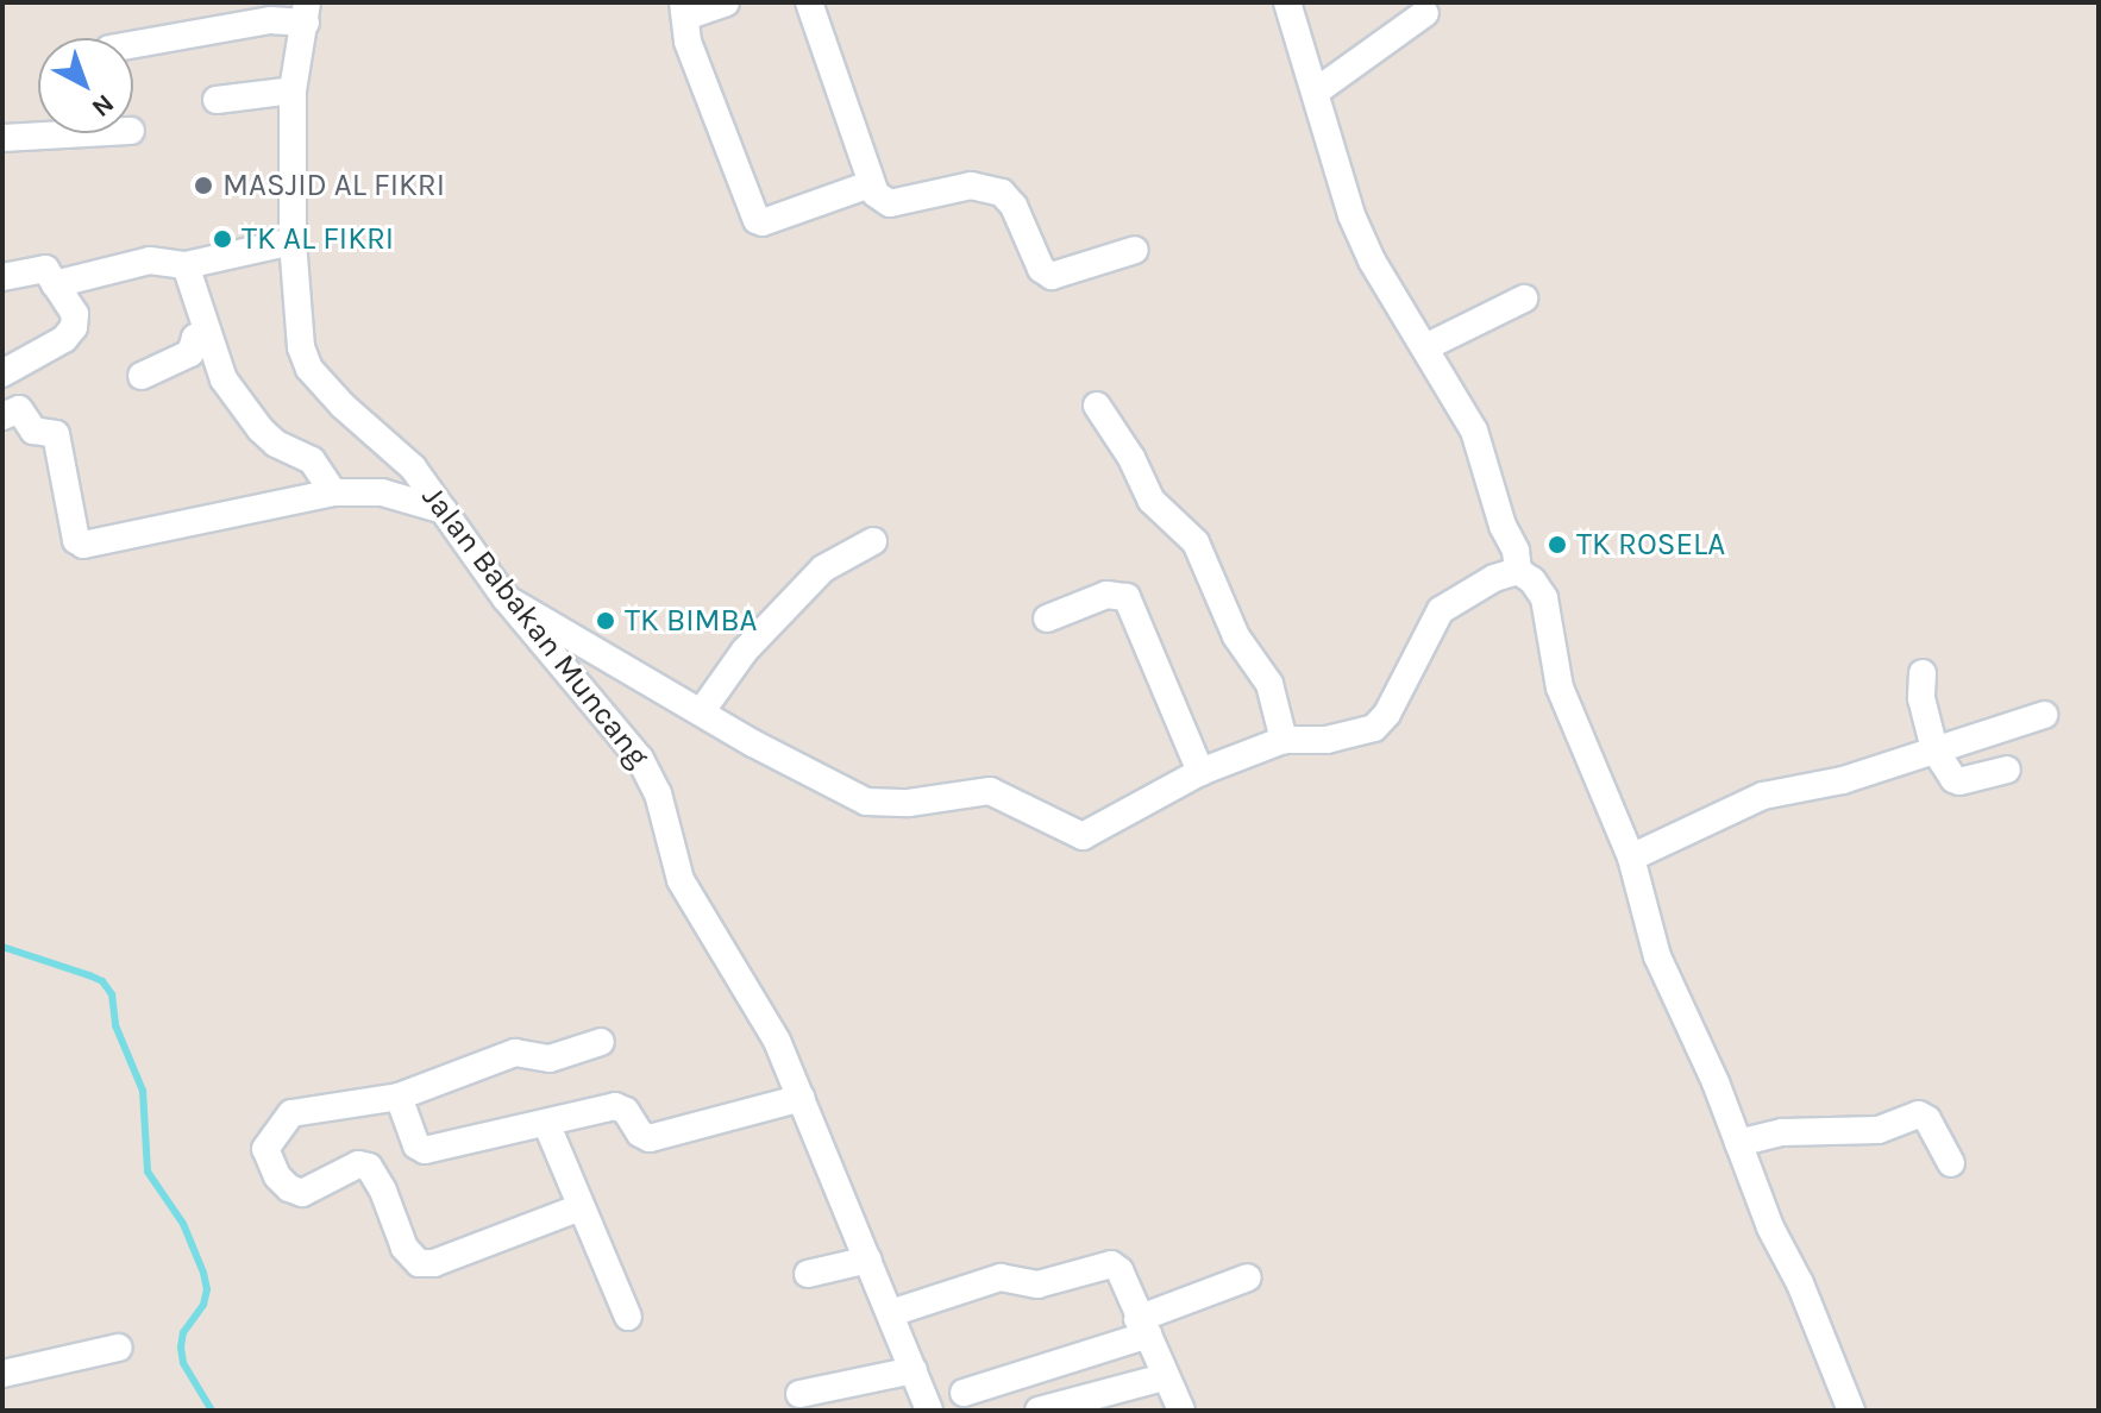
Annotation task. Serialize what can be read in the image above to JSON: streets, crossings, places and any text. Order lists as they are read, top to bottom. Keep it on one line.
{"streets":{"street":["Jalan Babakan Muncang"]},"places":["MASJID AL FIKRI","TK AL FIKRI","TK ROSELA","TK BIMBA"],"north":"bottom right"}
